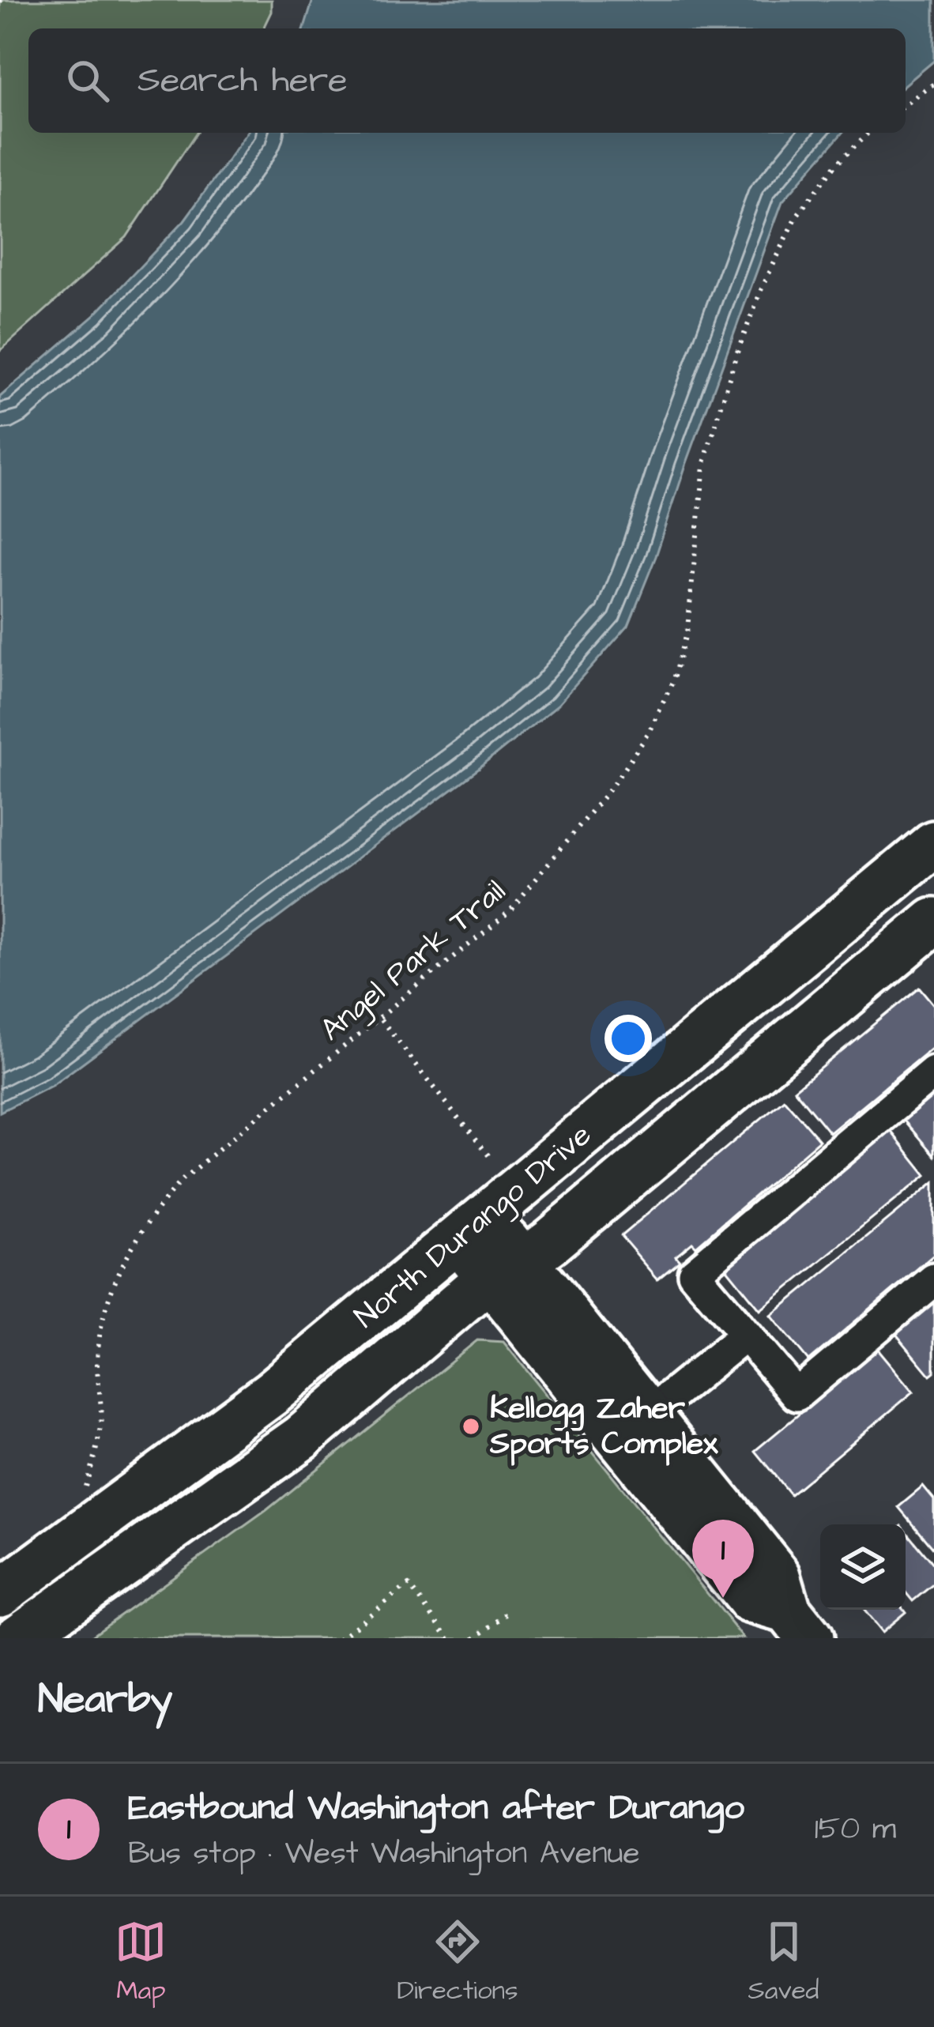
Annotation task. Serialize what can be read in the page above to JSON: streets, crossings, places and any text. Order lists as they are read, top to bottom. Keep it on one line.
{"streets":{"main road":["North Durango Drive"],"path":["Angel Park Trail"]},"places":["Kellogg Zaher Sports Complex"],"page":{"search":"Search here","pins":"1","heading":"Nearby","list":[{"mark":"1","name":"Eastbound Washington after Durango","note":"Bus stop · West Washington Avenue","value":"150 m"}],"nav":["Map","Directions","Saved"]}}
